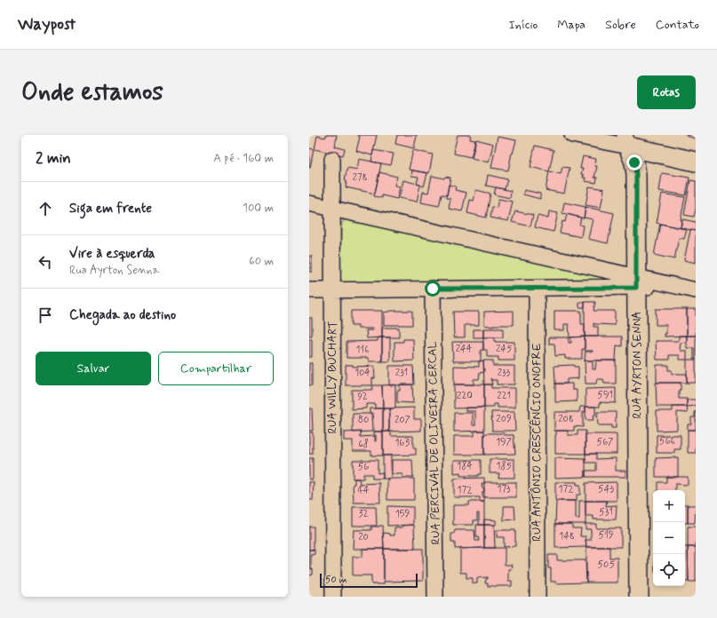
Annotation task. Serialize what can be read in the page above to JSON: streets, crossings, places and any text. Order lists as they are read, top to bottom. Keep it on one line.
{"streets":{"street":["RUA AYRTON SENNA","RUA WILLY BUCHART","RUA ANTÔNIO CRESCÊNCIO ONOFRE","RUA PERCIVAL DE OLIVEIRA CERCAL"]},"house_numbers":["278","244","245","116","104","231","233","591","220","221","92","209","208","80","207","566","197","567","165","68","184","185","56","173","172","543","44","172","531","32","159","519","148","20","505"],"scale_bar":"50 m","page":{"header":"Waypost","nav":["Início","Mapa","Sobre","Contato"],"buttons":["Rotas",["Salvar","Compartilhar"]],"title":"Onde estamos","heading":["2 min","A pé · 160 m"],"list":[["Siga em frente","100 m"],["Vire à esquerda","Rua Ayrton Senna","60 m"],"Chegada ao destino"],"map_buttons":["+","−"],"scale":"50 m"}}
